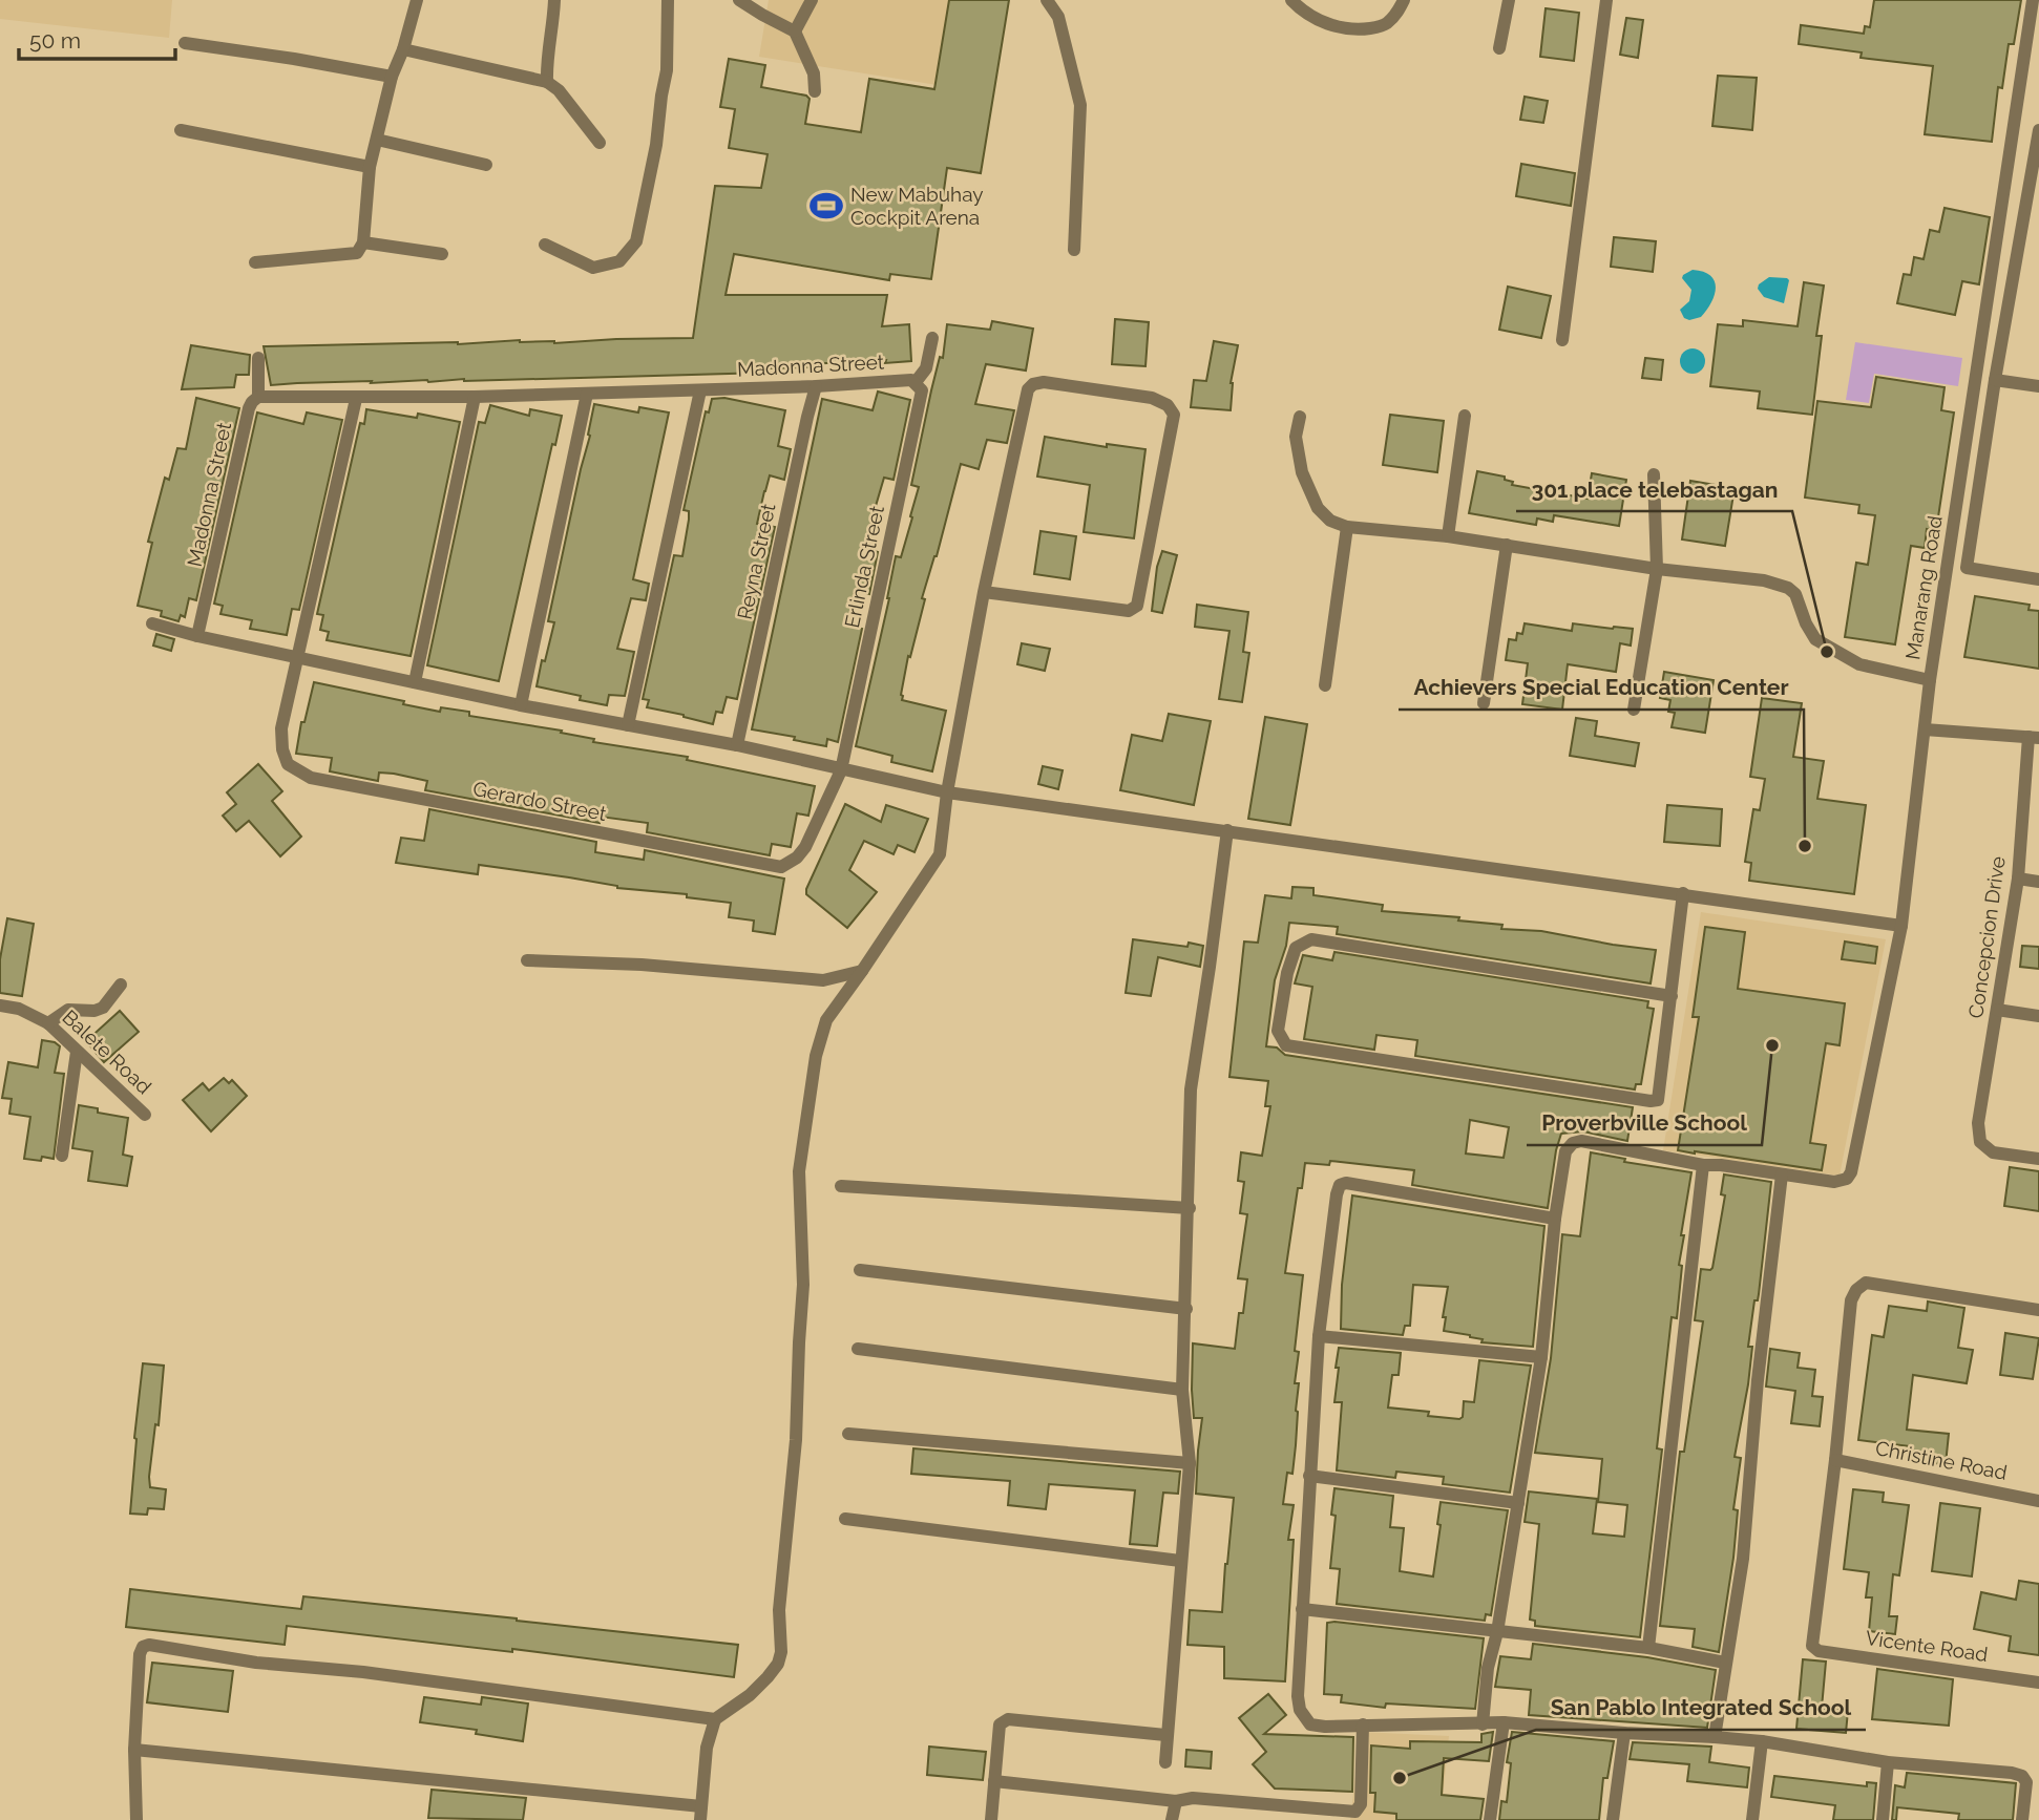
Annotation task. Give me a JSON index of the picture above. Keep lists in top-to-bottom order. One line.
{"streets":{"street":["Madonna Street","Reyna Street","Erlinda Street","Manarang Road","Gerardo Street","Concepcion Drive","Balete Road","Christine Road","Vicente Road"]},"crossings":[["Madonna Street","Reyna Street"],["Madonna Street","Erlinda Street"],["Erlinda Street","Gerardo Street"],["Christine Road","Vicente Road"]],"places":{"sports":["New Mabuhay Cockpit Arena"],"other":["301 place telebastagan","Achievers Special Education Center","Proverbville School","San Pablo Integrated School"]},"scale_bar":"50 m"}
